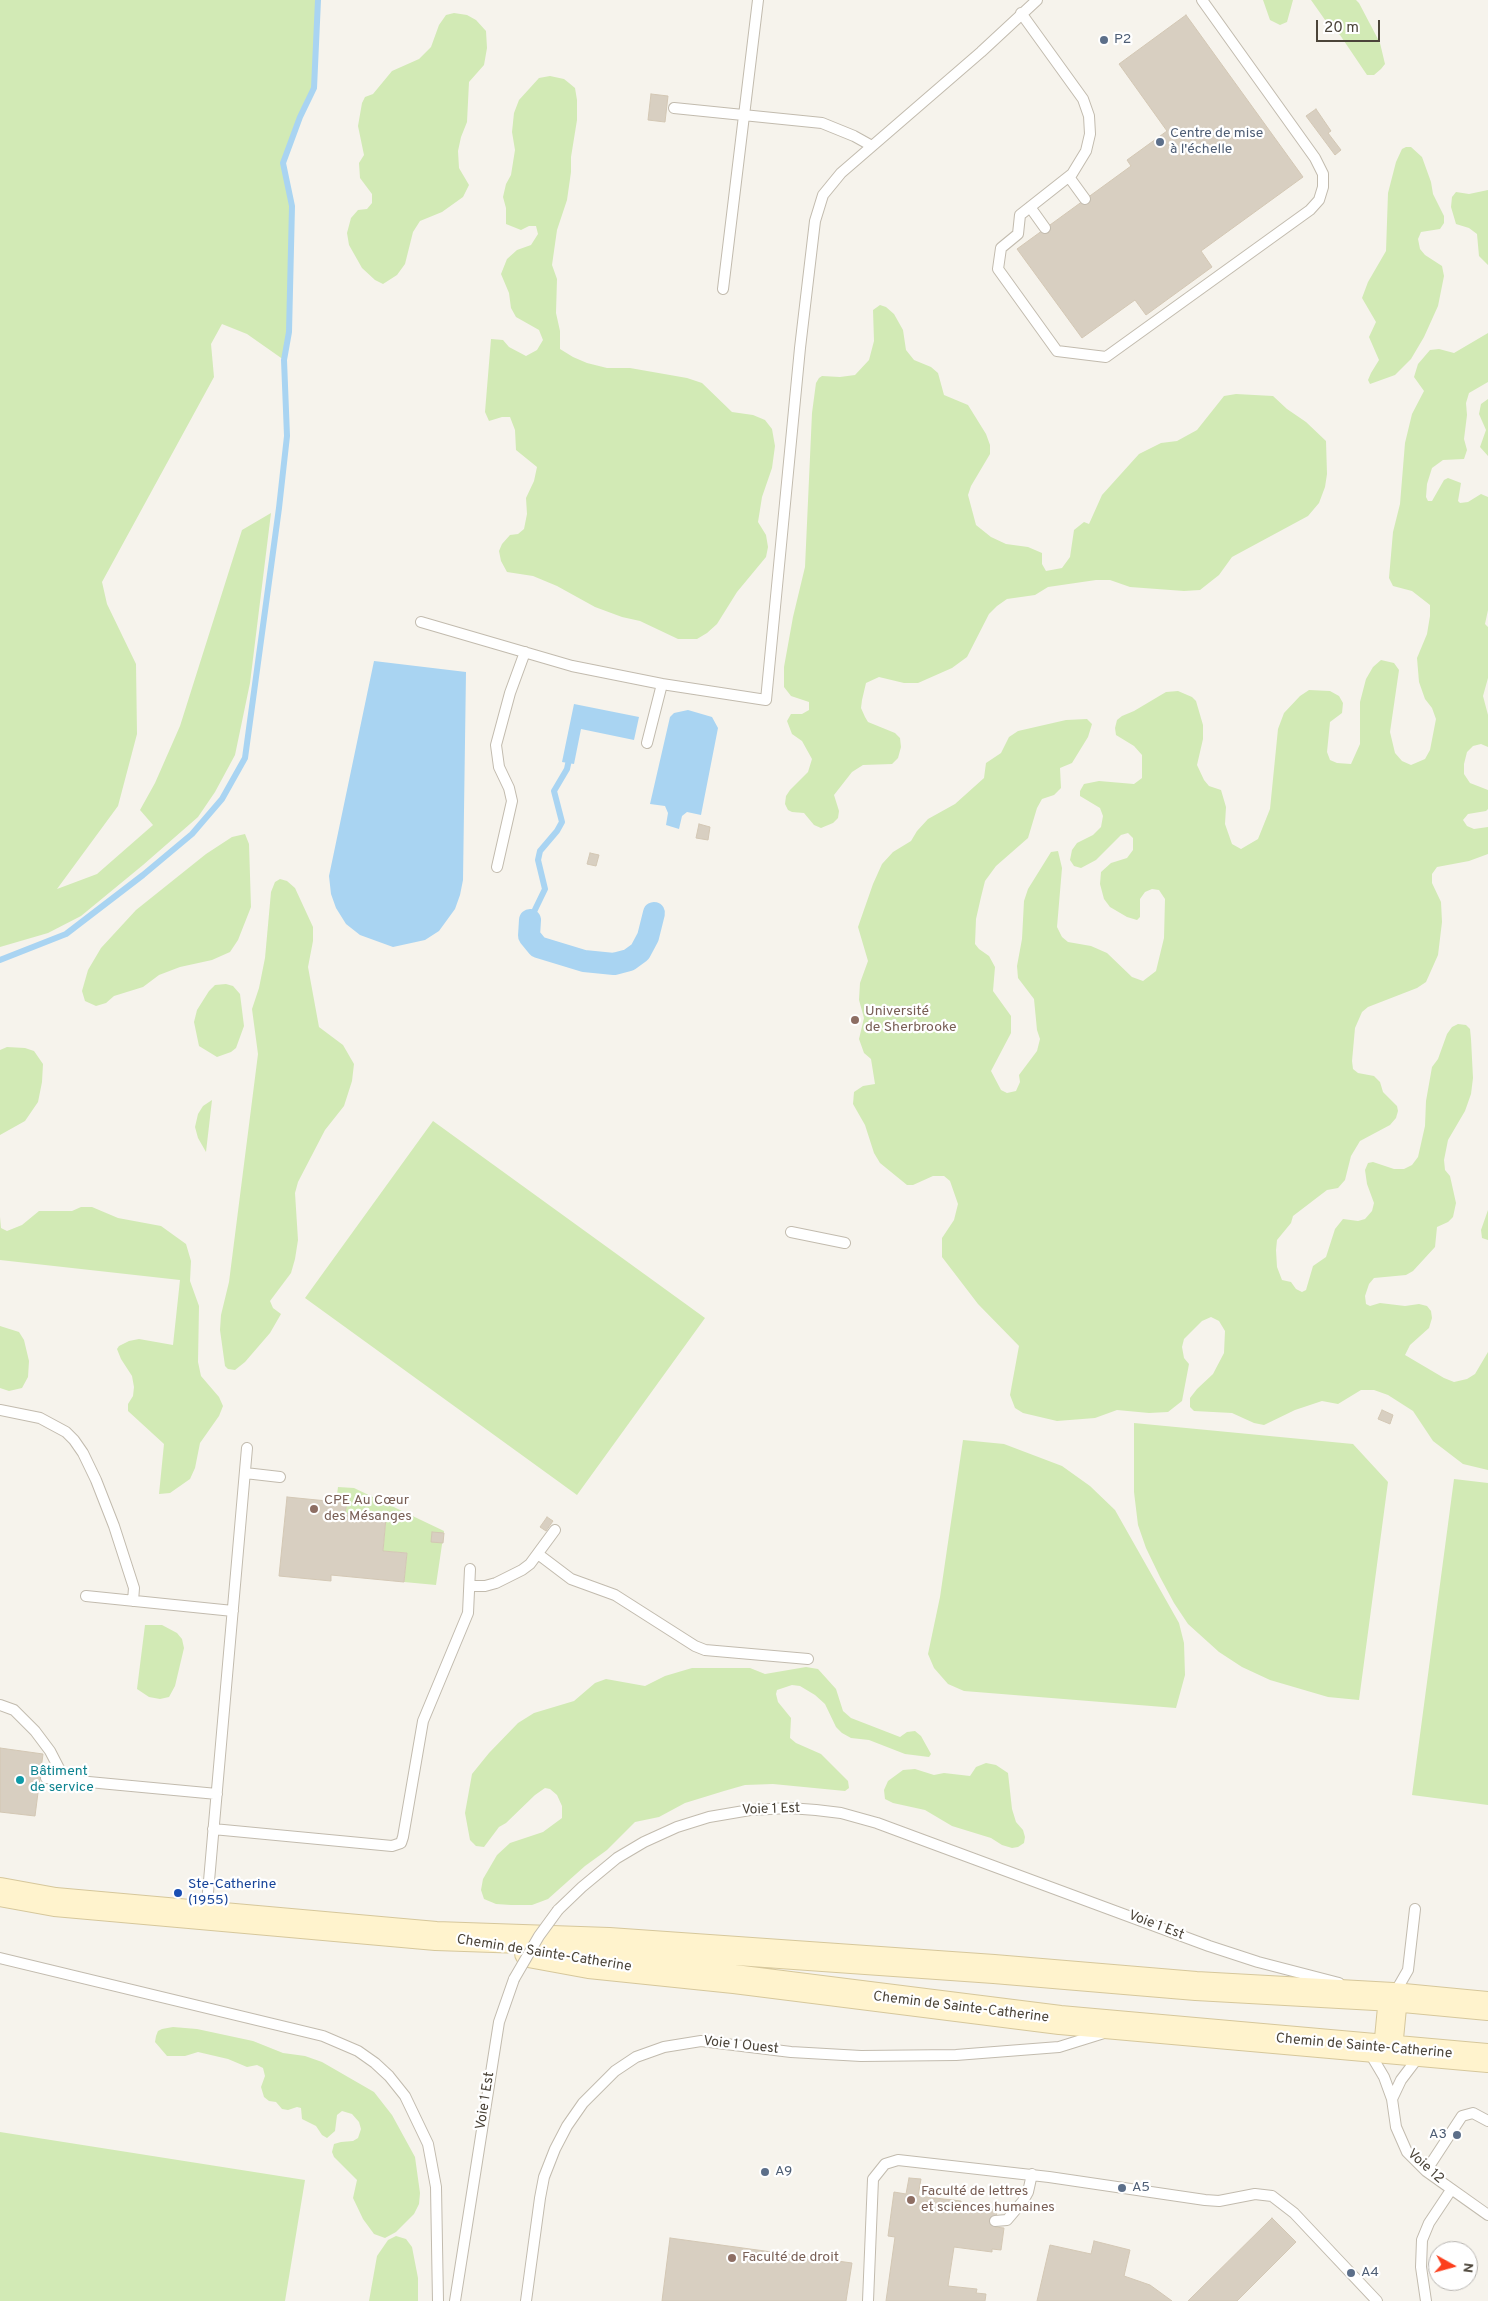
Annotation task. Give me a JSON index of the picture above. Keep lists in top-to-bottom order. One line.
{"streets":{"main road":["Chemin de Sainte-Catherine"],"lane":["Voie 1 Est","Voie 1 Ouest","Voie 12"]},"crossings":[["Voie 1 Est","Chemin de Sainte-Catherine"],["Chemin de Sainte-Catherine","Voie 1 Ouest"],["Chemin de Sainte-Catherine","Voie 12"]],"places":["P2","Centre de mise à l'échelle","Université de Sherbrooke","CPE Au Cœur des Mésanges","Bâtiment de service","Ste-Catherine (1955)","A3","A9","A5","Faculté de lettres et sciences humaines","Faculté de droit","A4"],"scale_bar":"20 m","north":"right"}
